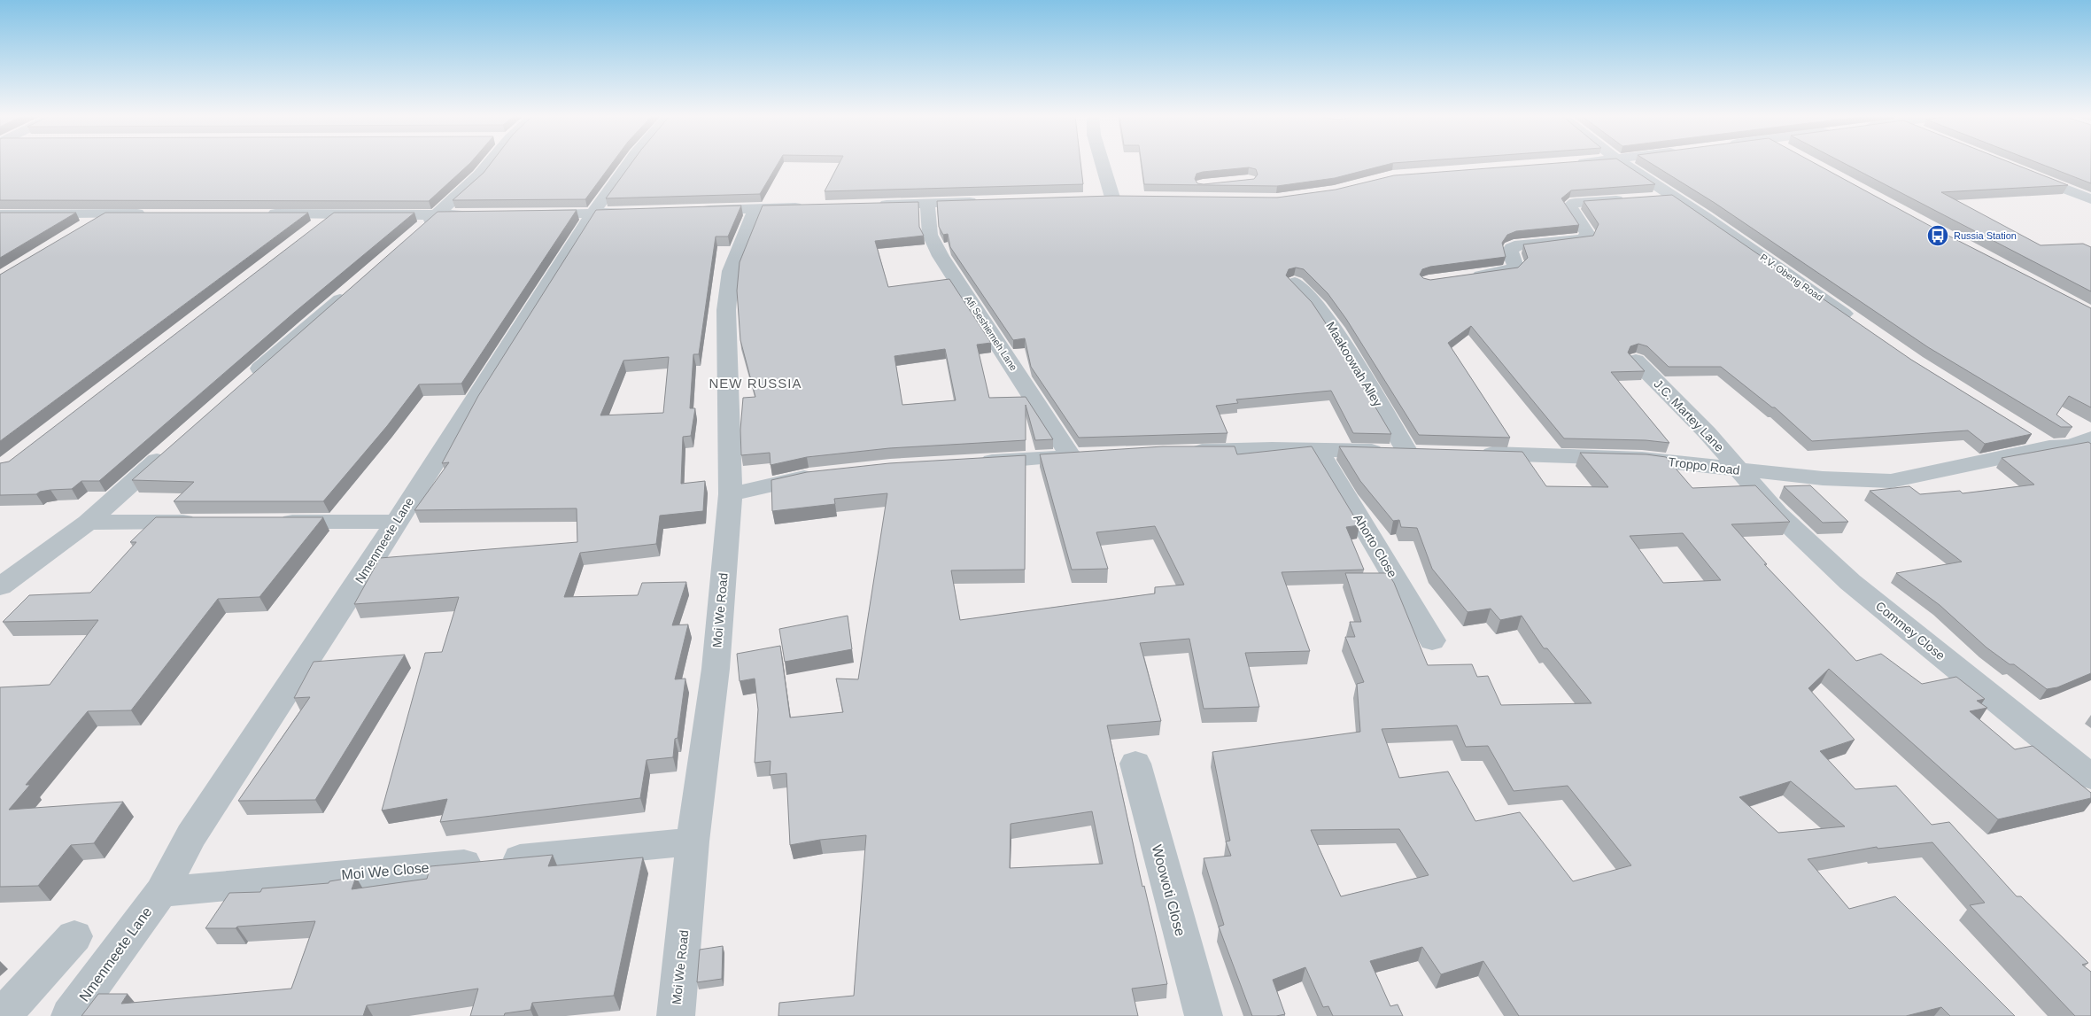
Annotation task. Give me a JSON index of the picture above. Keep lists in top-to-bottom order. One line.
{"streets":{"street":["P.V. Obeng Road","Afi Seshiemeh Lane","Maakoowah Alley","J.C. Martey Lane","Troppo Road","Nmenmeete Lane","Ahorto Close","Moi We Road","Commey Close","Moi We Close","Woowoti Close"]},"crossings":[["J.C. Martey Lane","Troppo Road"],["J.C. Martey Lane","Commey Close"],["Troppo Road","Commey Close"],["Nmenmeete Lane","Moi We Close"],["Moi We Road","Moi We Close"]],"districts":["NEW RUSSIA"],"places":{"bus stop":["Russia Station"]}}
